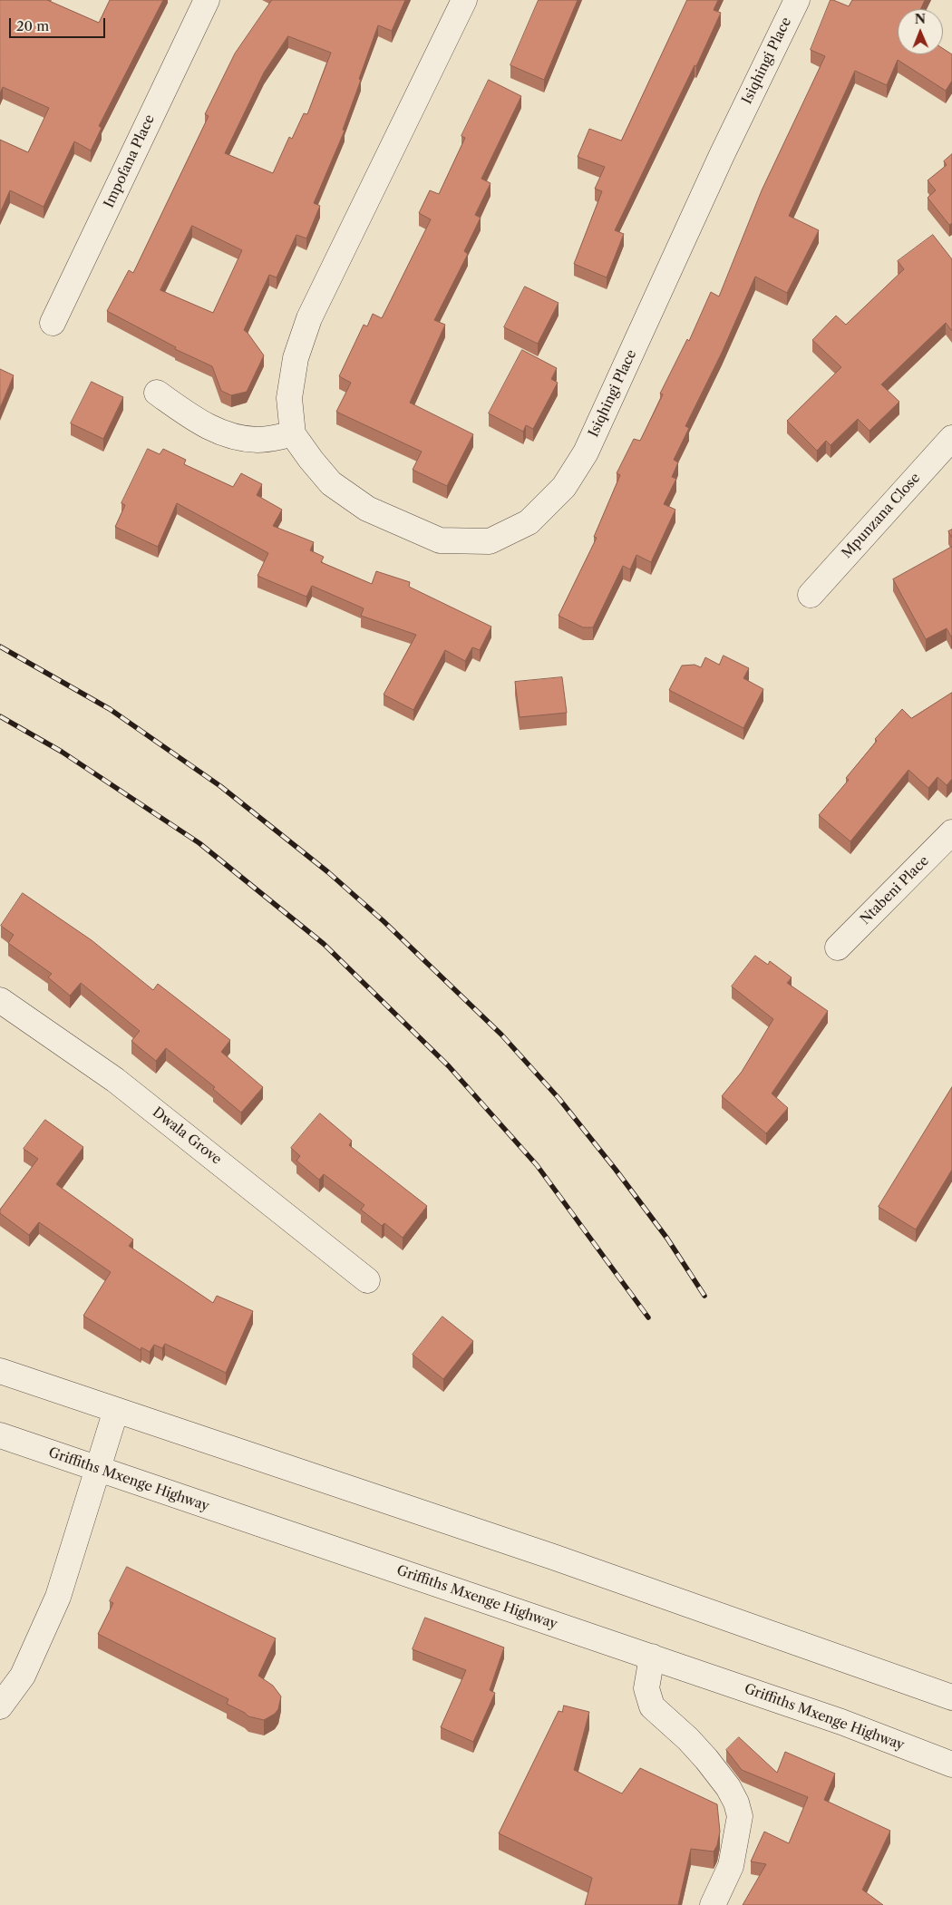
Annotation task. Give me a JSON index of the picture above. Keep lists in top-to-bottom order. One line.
{"streets":{"street":["Isiqhingi Place","Impofana Place","Mpunzana Close","Ntabeni Place","Dwala Grove","Griffiths Mxenge Highway"]},"scale_bar":"20 m","north":"top"}
